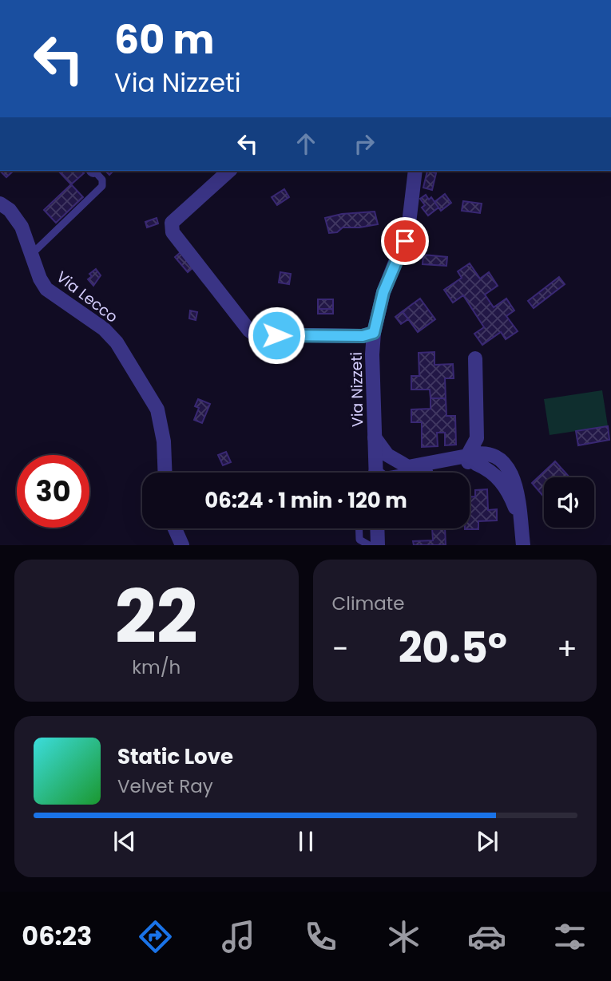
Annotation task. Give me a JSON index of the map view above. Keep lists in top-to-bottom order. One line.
{"streets":{"street":["Via Lecco","Via Nizzeti"]},"page":{"turn":["60 m","Via Nizzeti"],"limit":"30","trip":"06:24 · 1 min · 120 m","tile":[["22","km/h"],"Climate"],"heat":["−","20.5°","+"],"song":["Static Love","Velvet Ray"],"tabs":"06:23"}}
